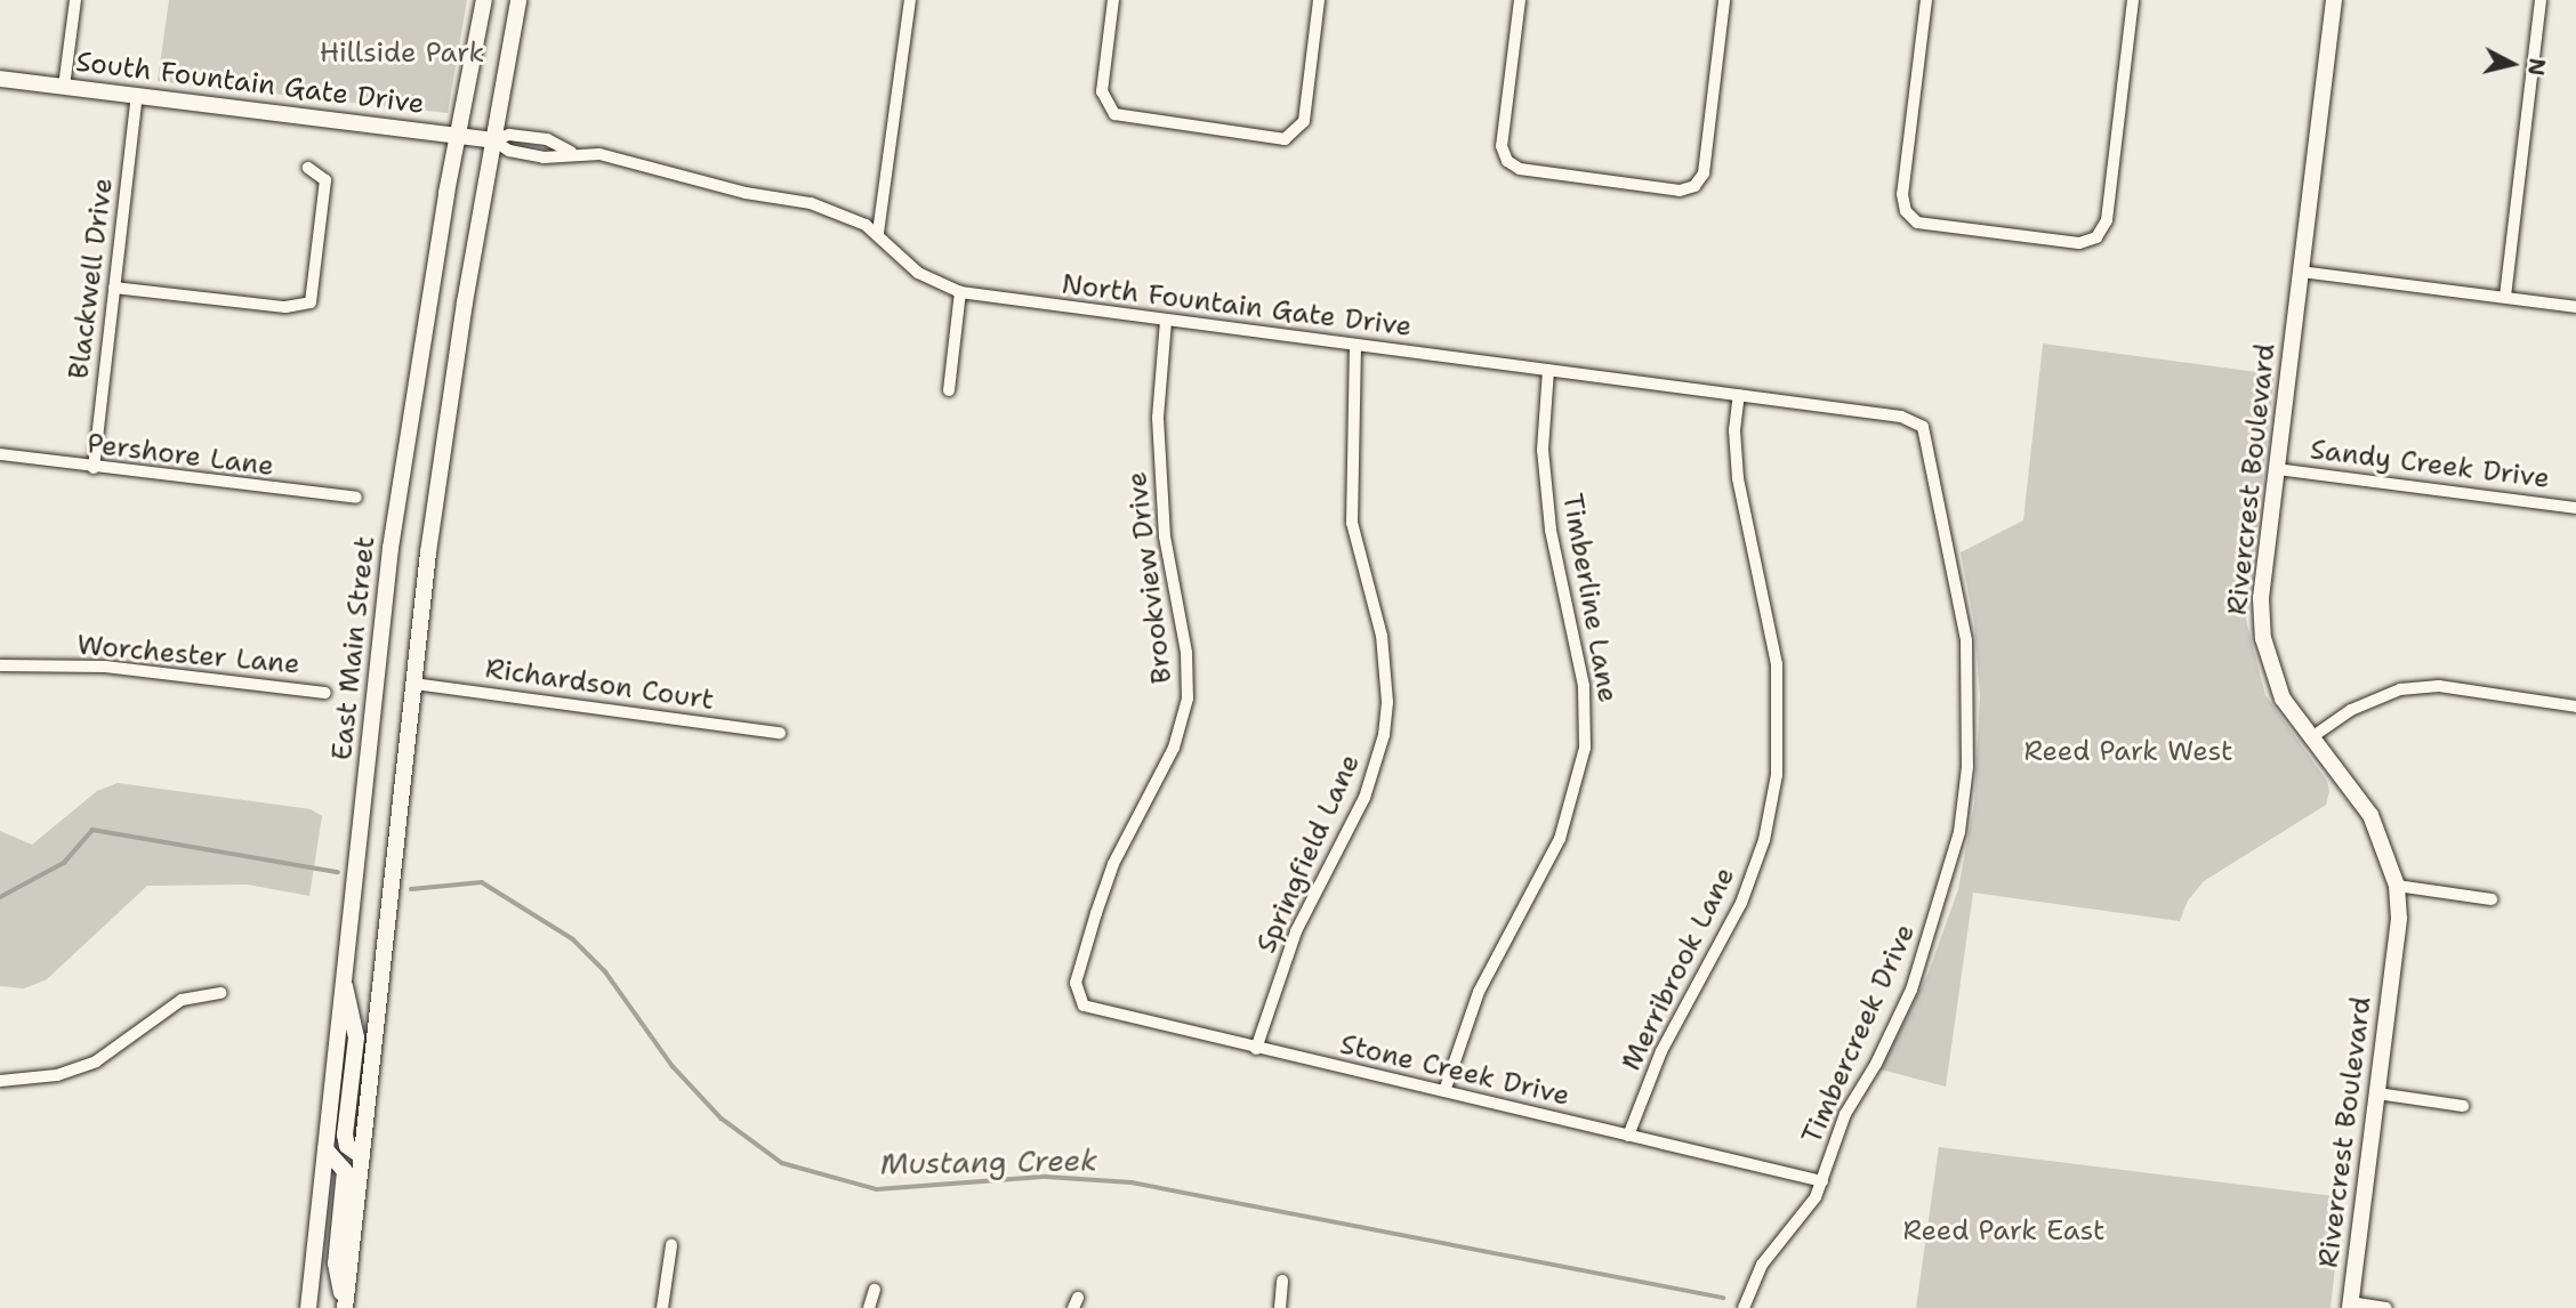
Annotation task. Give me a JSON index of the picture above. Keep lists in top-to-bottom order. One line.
{"streets":{"main road":["South Fountain Gate Drive","Rivercrest Boulevard","East Main Street"],"street":["Blackwell Drive","North Fountain Gate Drive","Pershore Lane","Sandy Creek Drive","Brookview Drive","Timberline Lane","Worchester Lane","Richardson Court","Springfield Lane","Merribrook Lane","Timbercreek Drive","Stone Creek Drive"]},"crossings":[["South Fountain Gate Drive","Blackwell Drive"],["South Fountain Gate Drive","North Fountain Gate Drive"],["South Fountain Gate Drive","East Main Street"],["Blackwell Drive","Pershore Lane"],["North Fountain Gate Drive","Brookview Drive"],["North Fountain Gate Drive","Timberline Lane"],["North Fountain Gate Drive","Springfield Lane"],["North Fountain Gate Drive","Merribrook Lane"],["North Fountain Gate Drive","Timbercreek Drive"],["Sandy Creek Drive","Rivercrest Boulevard"],["Brookview Drive","Stone Creek Drive"],["Timberline Lane","Stone Creek Drive"],["Springfield Lane","Stone Creek Drive"],["Merribrook Lane","Stone Creek Drive"],["Timbercreek Drive","Stone Creek Drive"]],"water":["Mustang Creek"],"parks":["Hillside Park","Reed Park West","Reed Park East"],"north":"right"}
